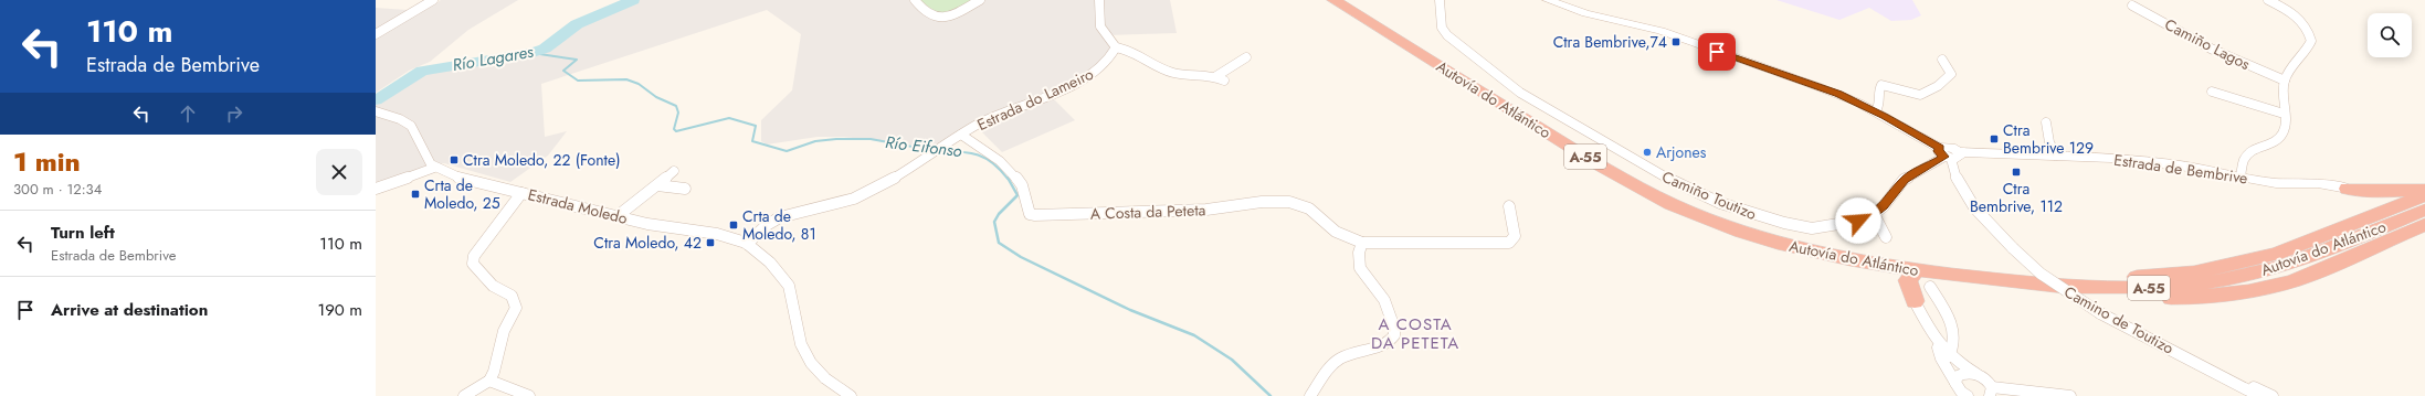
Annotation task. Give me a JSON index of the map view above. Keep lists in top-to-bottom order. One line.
{"streets":{"highway":["Autovía do Atlántico","A-55"],"street":["Camiño Lagos","Estrada do Lameiro","Estrada de Bembrive","Camiño Toutizo","Estrada Moledo","A Costa da Peteta","Camino de Toutizo"]},"crossings":[["Estrada do Lameiro","Estrada Moledo"],["Estrada do Lameiro","A Costa da Peteta"],["Estrada de Bembrive","Camiño Toutizo"],["Estrada de Bembrive","Camino de Toutizo"],["Camiño Toutizo","Camino de Toutizo"]],"districts":["A COSTA DA PETETA"],"water":["Río Lagares","Río Eifonso"],"places":{"transit":["Ctra Bembrive,74","Ctra Bembrive 129","Ctra Moledo, 22 (Fonte)","Ctra Bembrive, 112","Crta de Moledo, 25","Crta de Moledo, 81","Ctra Moledo, 42"],"other":["Arjones"]},"page":{"turn":["110 m","Estrada de Bembrive"],"heading":["1 min","300 m · 12:34"],"list":[{"name":"Turn left","note":"Estrada de Bembrive","value":"110 m"},{"name":"Arrive at destination","value":"190 m"}]}}
